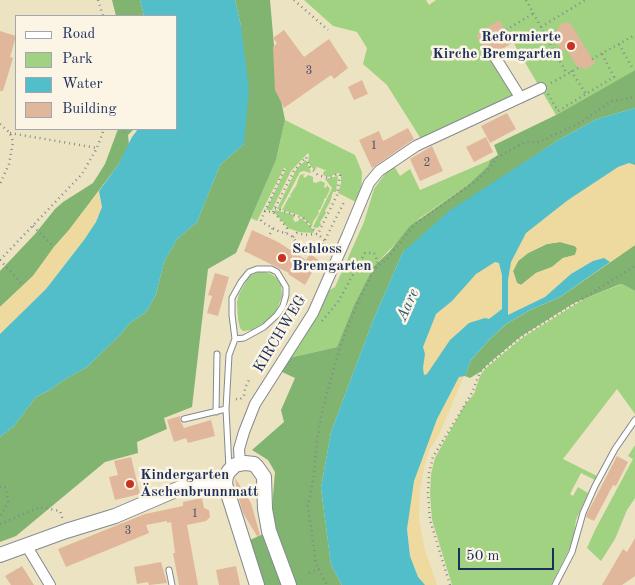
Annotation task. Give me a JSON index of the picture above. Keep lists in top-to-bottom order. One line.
{"streets":{"street":["KIRCHWEG"]},"water":["Aare"],"places":["Reformierte Kirche Bremgarten","Schloss Bremgarten","Kindergarten Äschenbrunnmatt"],"house_numbers":["3","1","2","1","3"],"legend":["Road","Park","Water","Building"],"scale_bar":"50 m"}
